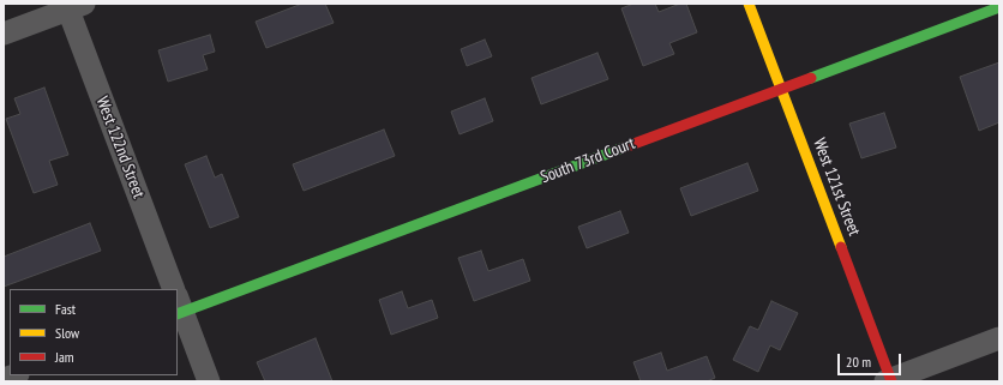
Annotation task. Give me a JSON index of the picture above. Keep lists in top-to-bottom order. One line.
{"streets":{"street":["West 122nd Street","South 73rd Court","West 121st Street"]},"crossings":[["South 73rd Court","West 121st Street"]],"legend":["Fast","Slow","Jam"],"scale_bar":"20 m"}
